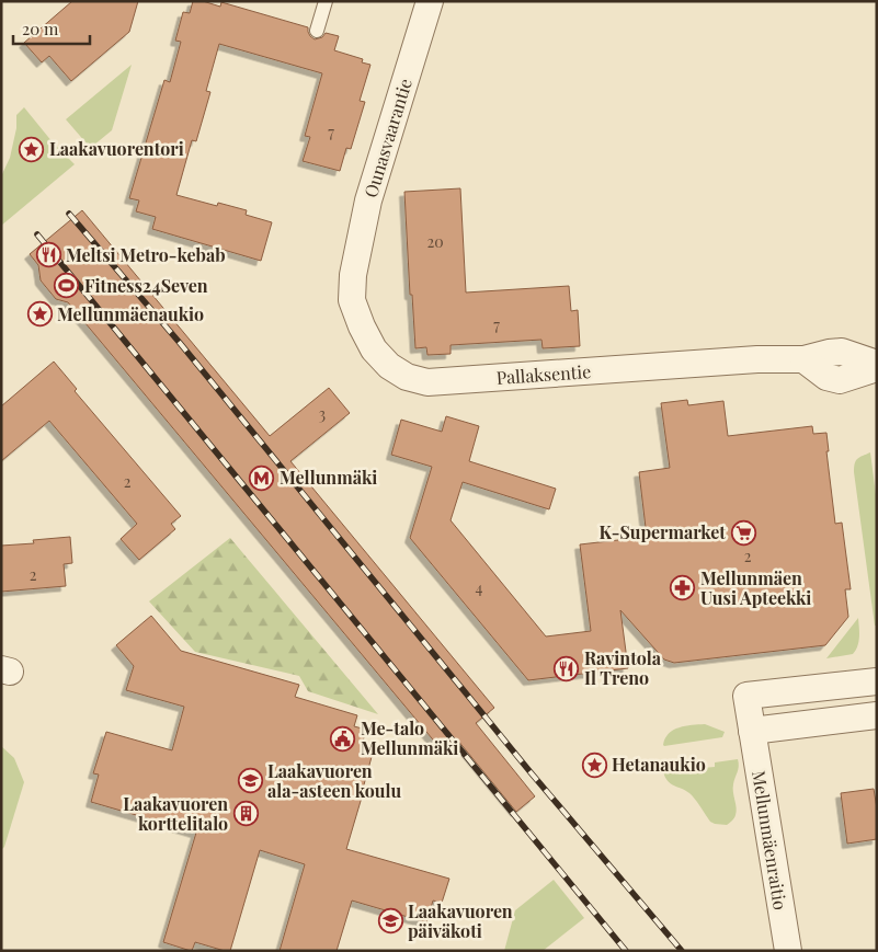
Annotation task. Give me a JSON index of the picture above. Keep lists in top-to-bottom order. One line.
{"streets":{"street":["Ounasvaarantie","Pallaksentie","Mellunmäenraitio"]},"crossings":[["Ounasvaarantie","Pallaksentie"]],"places":{"place":["Laakavuorentori","Mellunmäenaukio","Hetanaukio"],"restaurant":["Meltsi Metro-kebab","Ravintola Il Treno"],"sports":["Fitness24Seven"],"metro station":["Mellunmäki"],"supermarket":["K-Supermarket"],"pharmacy":["Mellunmäen Uusi Apteekki"],"public building":["Me-talo Mellunmäki"],"school or university":["Laakavuoren ala-asteen koulu","Laakavuoren päiväkoti"],"building":["Laakavuoren korttelitalo"]},"house_numbers":["7","20","7","3","2","2","2","4"],"scale_bar":"20 m"}
